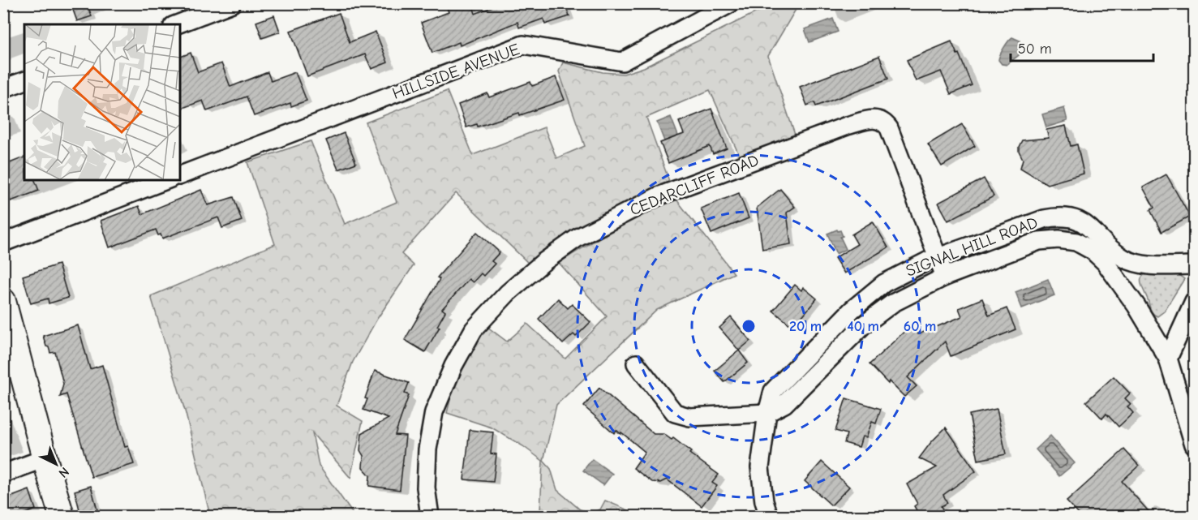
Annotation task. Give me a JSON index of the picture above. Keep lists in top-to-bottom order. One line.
{"streets":{"street":["HILLSIDE AVENUE","CEDARCLIFF ROAD","SIGNAL HILL ROAD"]},"crossings":[["CEDARCLIFF ROAD","SIGNAL HILL ROAD"]],"scale_bar":"50 m","north":"bottom right","rings":["20 m","40 m","60 m"]}
